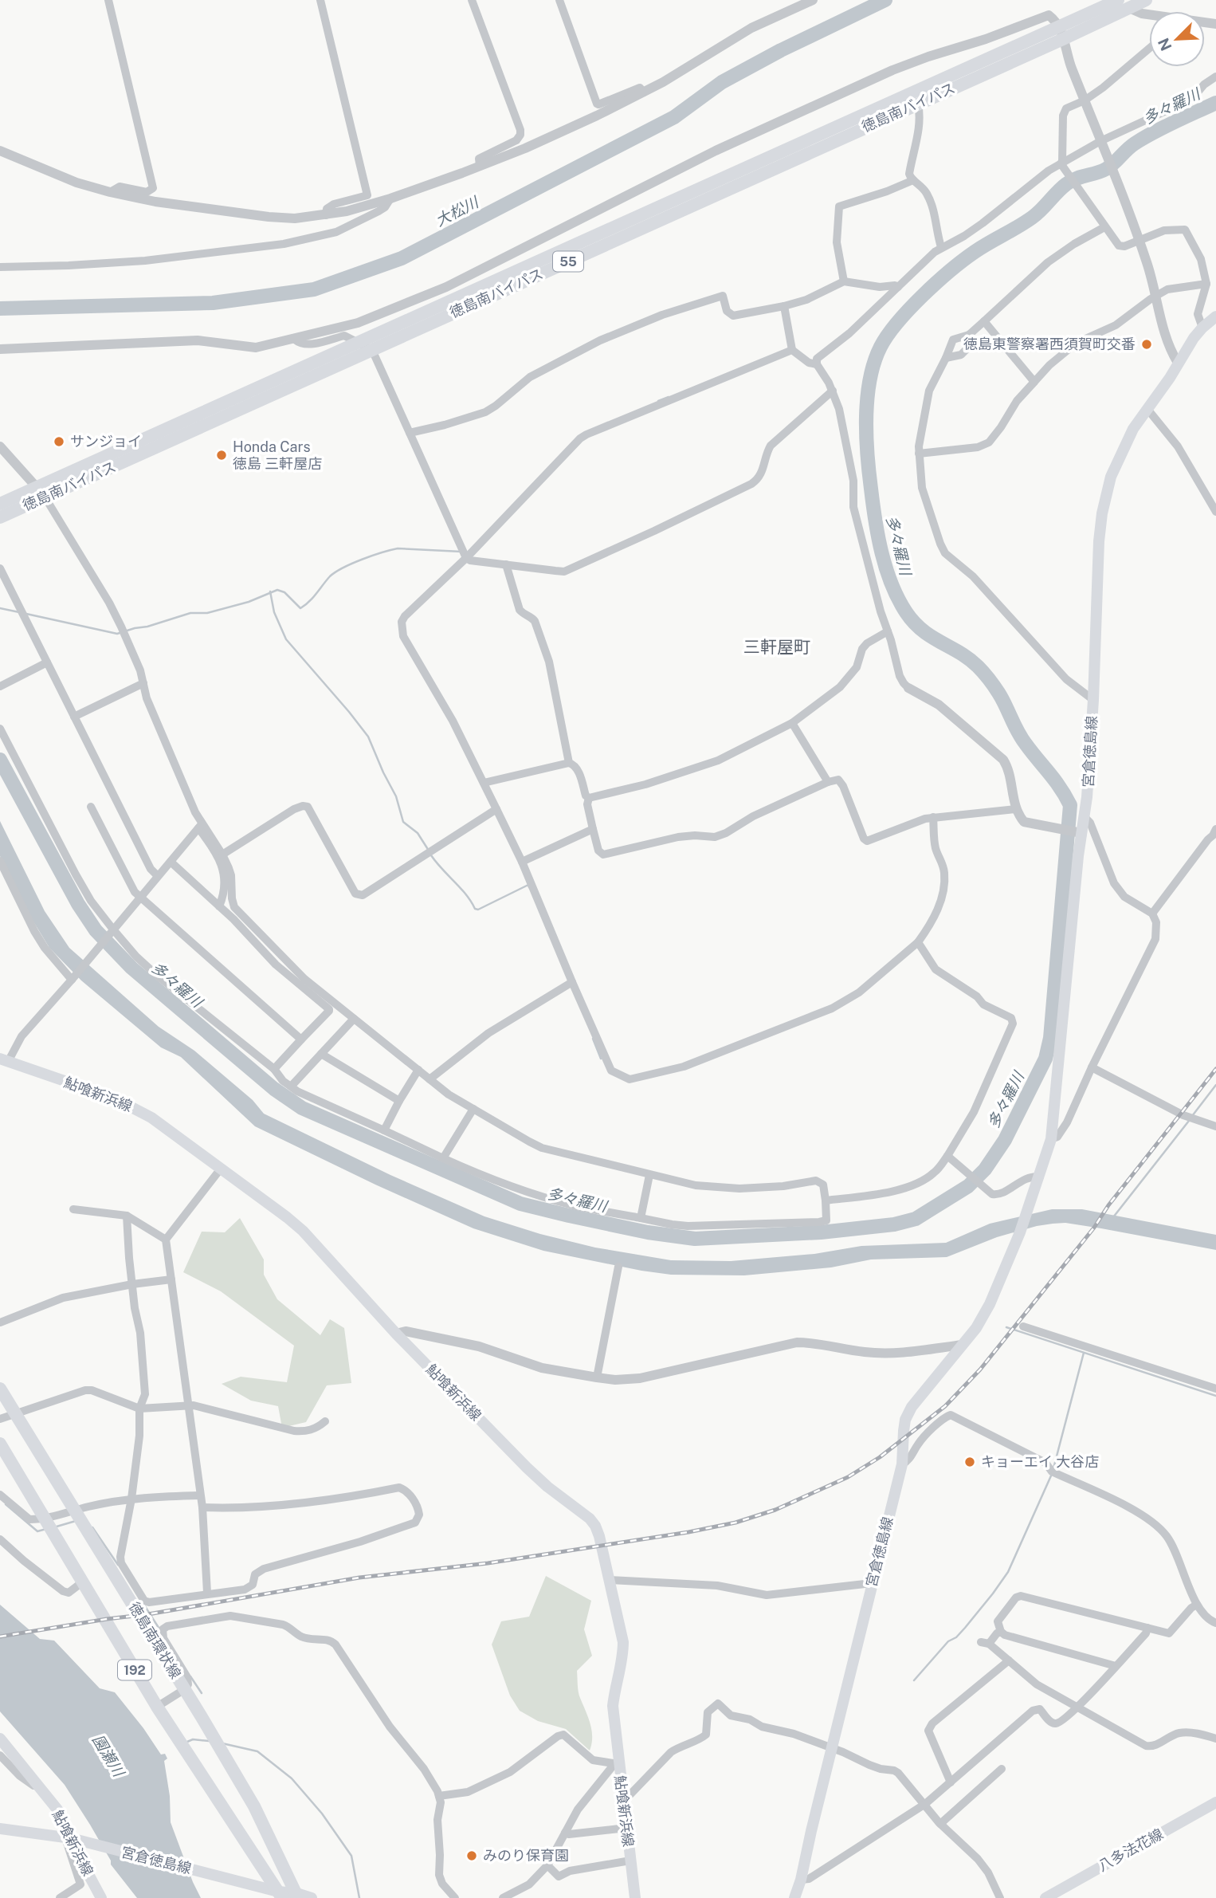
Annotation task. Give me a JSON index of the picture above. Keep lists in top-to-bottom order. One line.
{"streets":{"highway":["徳島南バイパス","55","徳島南環状線","192"],"main road":["宮倉徳島線","鮎喰新浜線","八多法花線"]},"crossings":[["宮倉徳島線","鮎喰新浜線"],["宮倉徳島線","徳島南環状線"],["宮倉徳島線","192"]],"districts":["三軒屋町"],"water":["多々羅川","大松川","園瀬川"],"places":["徳島東警察署西須賀町交番","サンジョイ","Honda Cars 徳島 三軒屋店","キョーエイ 大谷店","みのり保育園"],"north":"bottom left"}
